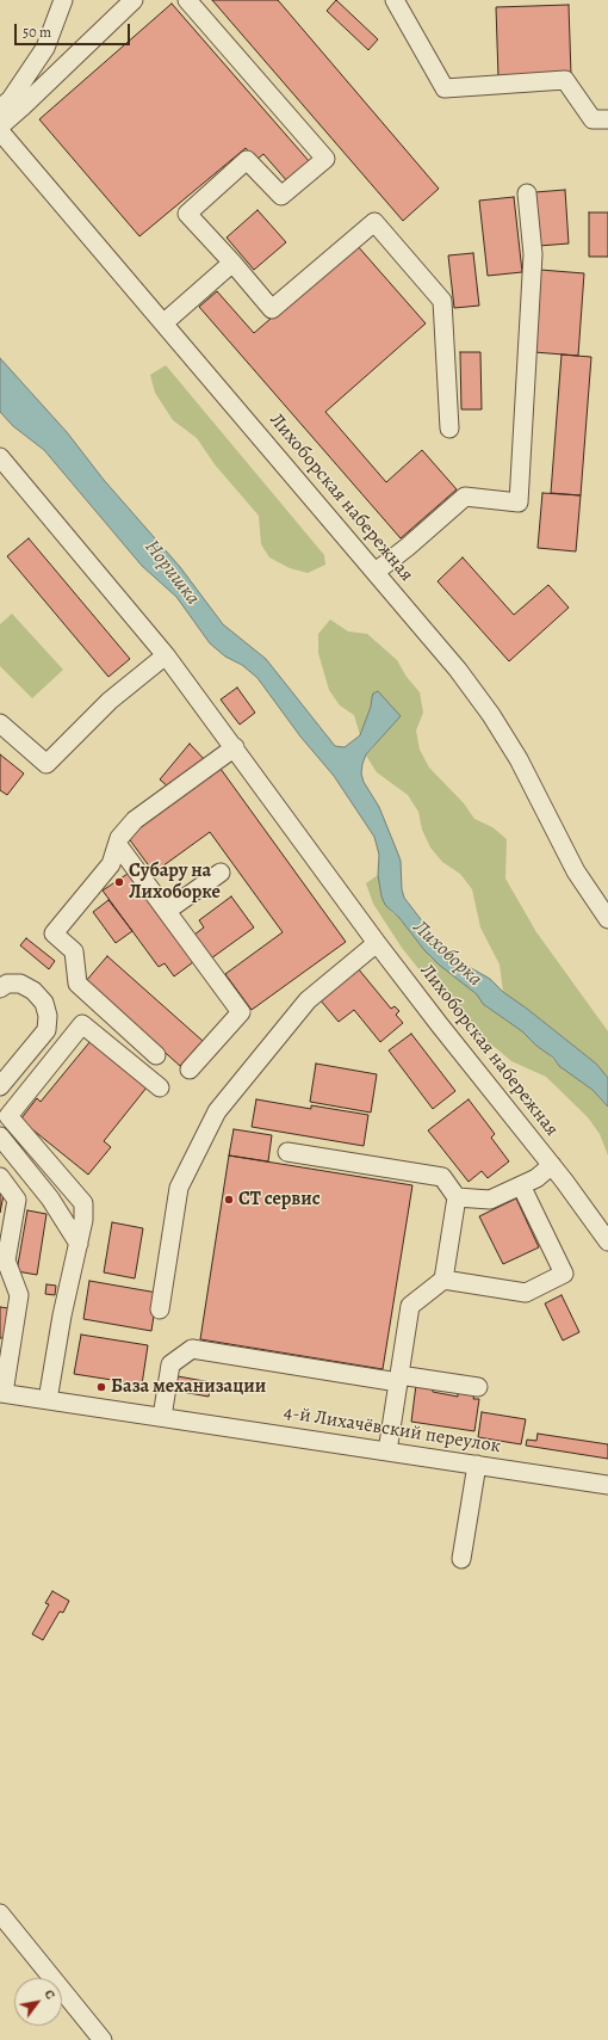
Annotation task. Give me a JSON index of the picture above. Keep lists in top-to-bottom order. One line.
{"streets":{"street":["Лихоборская набережная","4-й Лихачёвский переулок"]},"water":["Норишка","Лихоборка"],"places":["Субару на Лихоборке","СТ сервис","База механизации"],"scale_bar":"50 m","north":"top right"}
